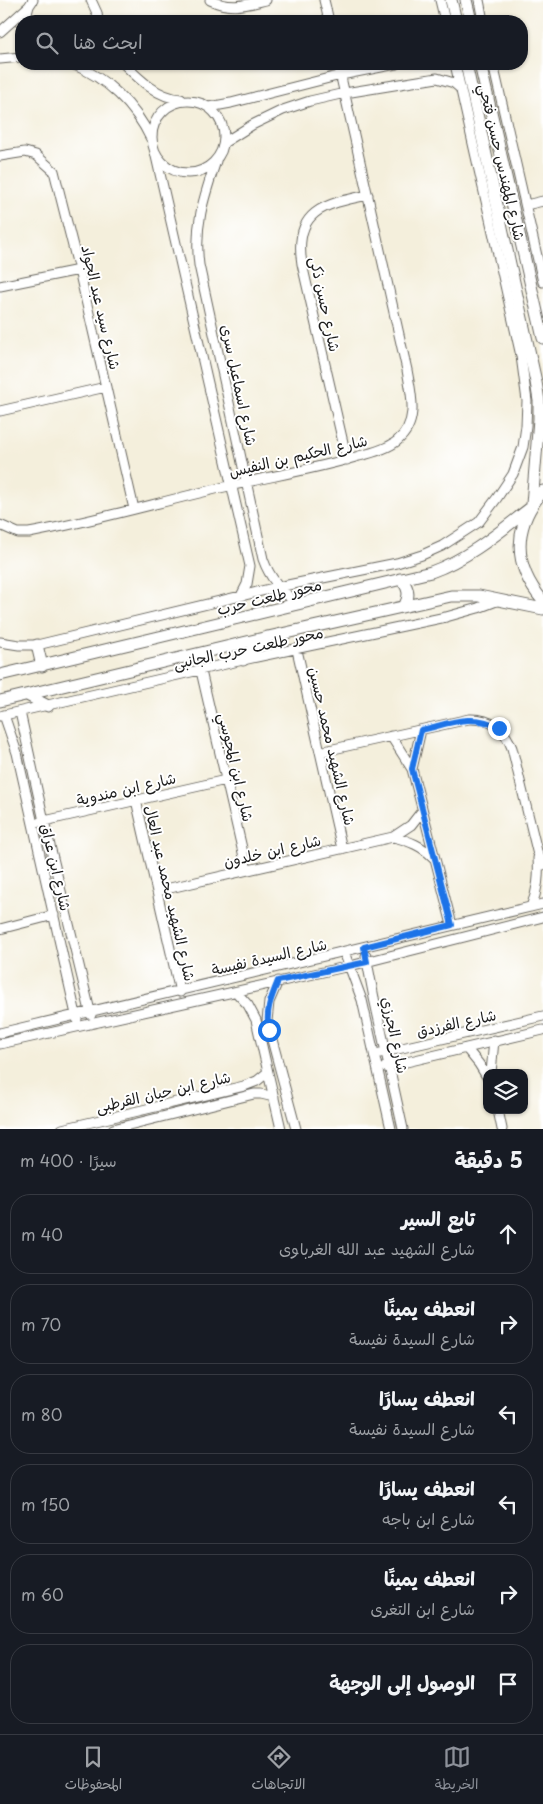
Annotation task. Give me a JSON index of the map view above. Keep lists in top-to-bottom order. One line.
{"streets":{"main road":["شارع المهندس حسن فتحي","محور طلعت حرب"],"street":["شارع حسن ذكى","شارع سيد عبد الجواد","شارع اسماعيل سرى","شارع الحكيم بن النفيس","محور طلعت حرب الجانبى","شارع الشهيد محمد حسين","شارع ابن المجوسي","شارع ابن مندوية","شارع ابن خلدون","شارع ابن عراق","شارع الشهيد محمد عبد العال","شارع السيدة نفيسة","شارع الفرزدق","شارع الجرزي","شارع ابن حيان القرطبى"]},"crossings":[["شارع المهندس حسن فتحي","محور طلعت حرب"],["شارع حسن ذكى","شارع الحكيم بن النفيس"],["شارع سيد عبد الجواد","شارع الحكيم بن النفيس"],["شارع اسماعيل سرى","شارع الحكيم بن النفيس"],["شارع اسماعيل سرى","محور طلعت حرب"],["محور طلعت حرب الجانبى","شارع الشهيد محمد حسين"],["محور طلعت حرب الجانبى","شارع ابن المجوسي"],["محور طلعت حرب الجانبى","شارع ابن عراق"],["شارع الشهيد محمد حسين","شارع ابن خلدون"],["شارع ابن المجوسي","شارع ابن مندوية"],["شارع ابن المجوسي","شارع ابن خلدون"],["شارع ابن مندوية","شارع ابن عراق"],["شارع ابن مندوية","شارع الشهيد محمد عبد العال"],["شارع ابن خلدون","شارع الشهيد محمد عبد العال"],["شارع ابن عراق","شارع السيدة نفيسة"],["شارع الشهيد محمد عبد العال","شارع السيدة نفيسة"],["شارع السيدة نفيسة","شارع الجرزي"],["شارع الفرزدق","شارع الجرزي"]],"page":{"search":"ابحث هنا","heading":["5 دقيقة","سيرًا · 400 m"],"list":[["تابع السير","شارع الشهيد عبد الله الغرباوى","40 m"],["انعطف يمينًا","شارع السيدة نفيسة","70 m"],["انعطف يسارًا","شارع السيدة نفيسة","80 m"],["انعطف يسارًا","شارع ابن باجه","150 m"],["انعطف يمينًا","شارع ابن التغرى","60 m"],"الوصول إلى الوجهة"],"nav":["الخريطة","الاتجاهات","المحفوظات"]}}
